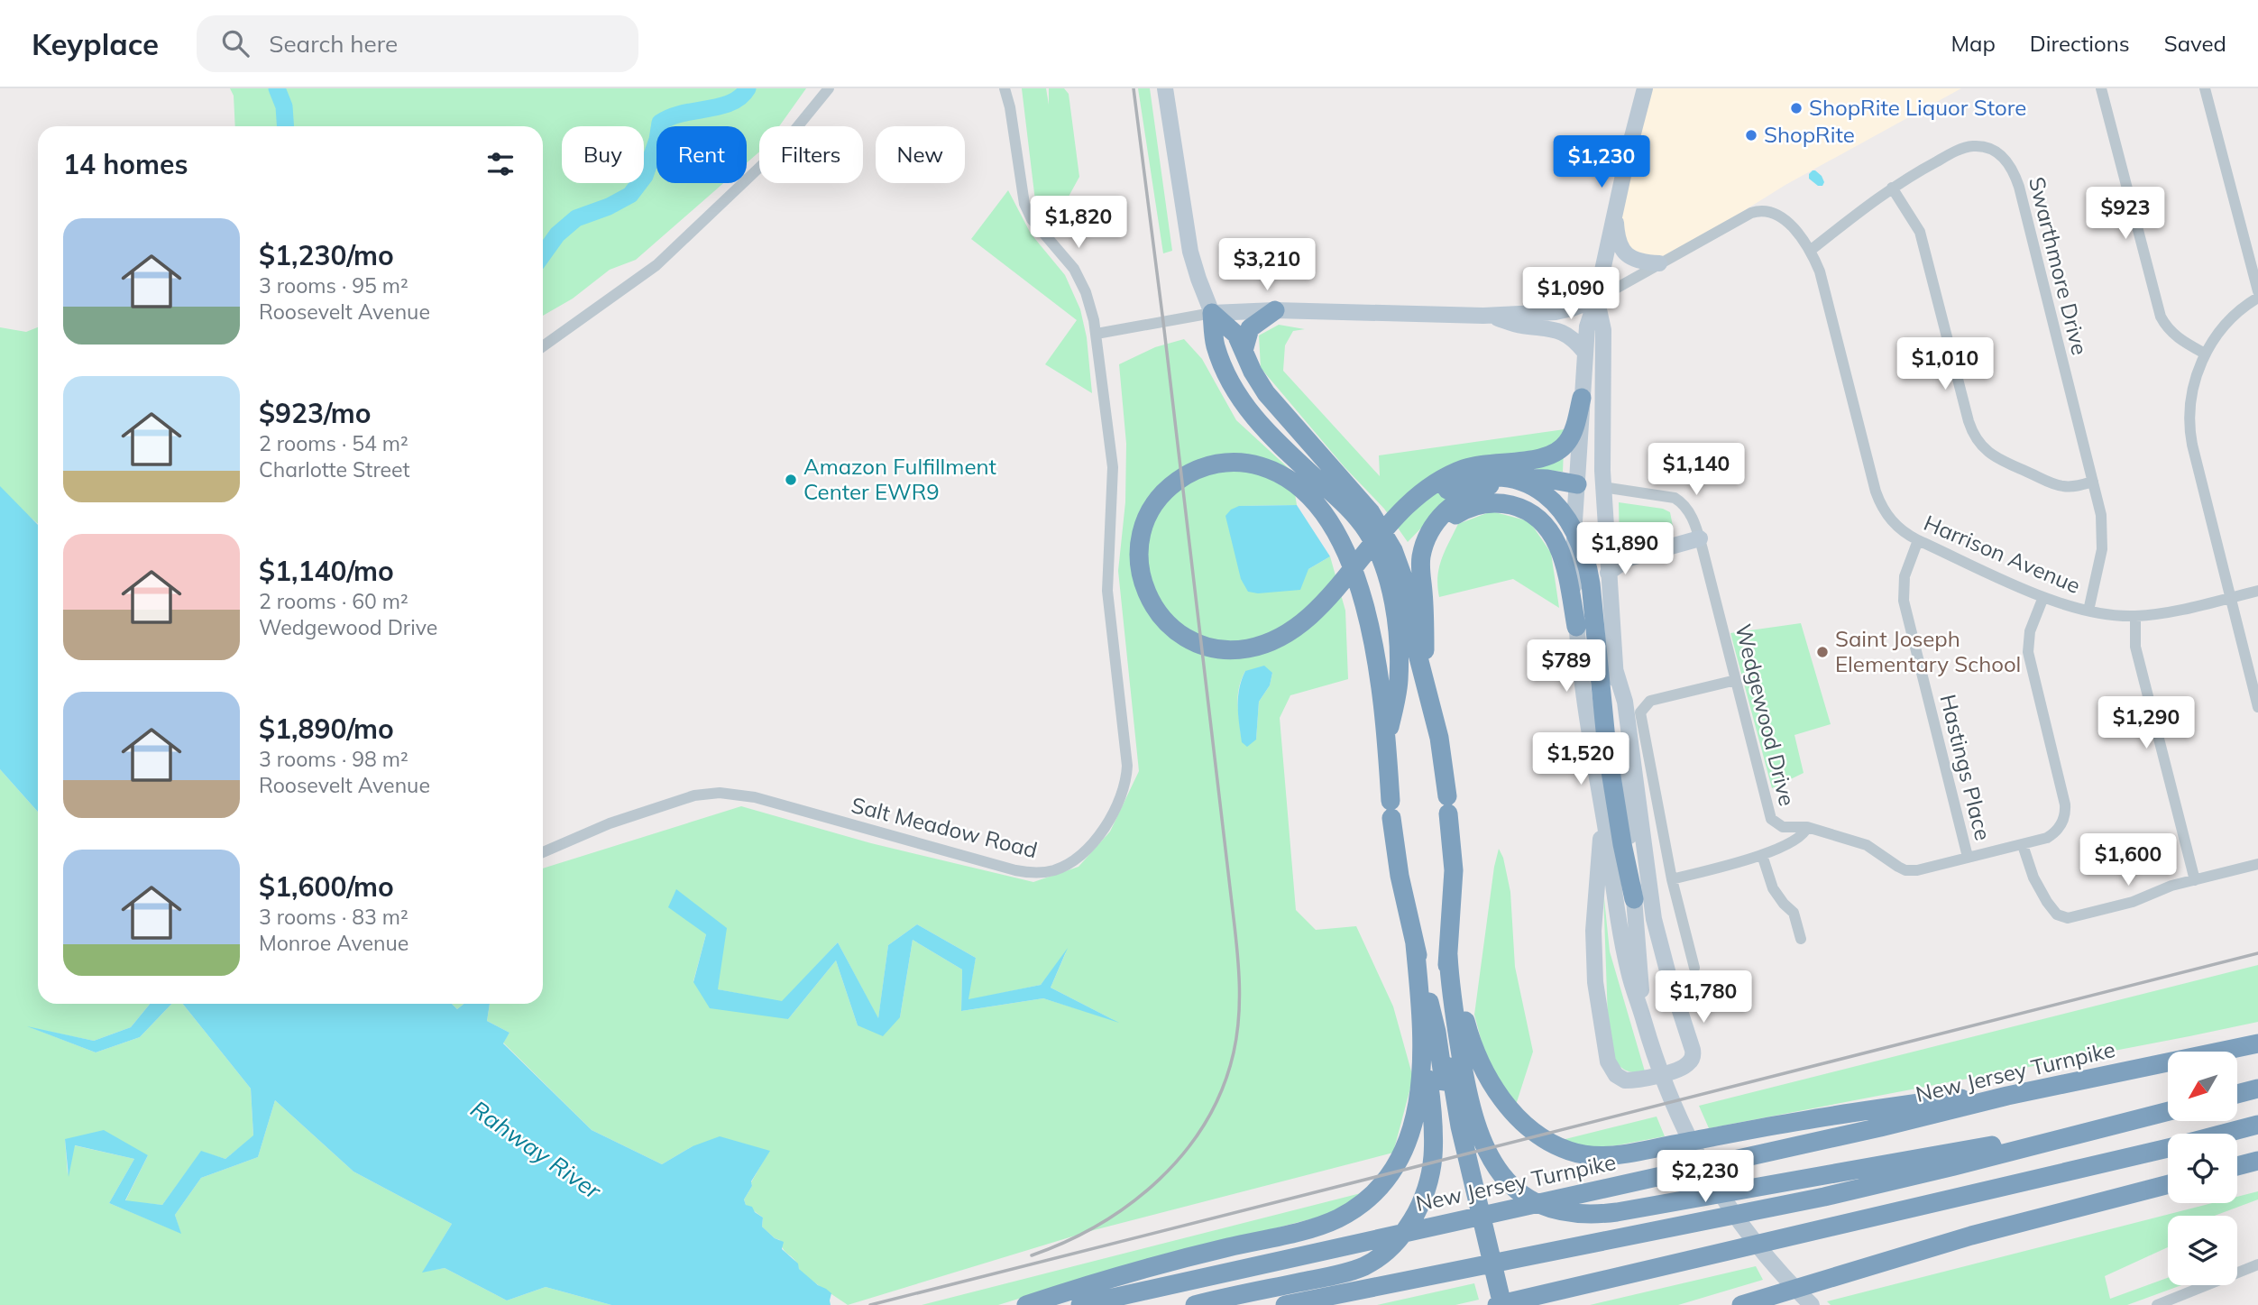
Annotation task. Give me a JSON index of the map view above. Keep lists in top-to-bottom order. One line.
{"streets":{"highway":["New Jersey Turnpike"],"street":["Swarthmore Drive","Harrison Avenue","Wedgewood Drive","Hastings Place","Salt Meadow Road"]},"crossings":[["Swarthmore Drive","Harrison Avenue"],["Harrison Avenue","Wedgewood Drive"],["Harrison Avenue","Hastings Place"],["Wedgewood Drive","Hastings Place"]],"water":["Rahway River"],"places":["ShopRite Liquor Store","ShopRite","Amazon Fulfillment Center EWR9","Saint Joseph Elementary School"],"north":"bottom left","page":{"header":"Keyplace","search":"Search here","nav":["Map","Directions","Saved"],"chip":["Buy","Rent","Filters","New"],"heading":"14 homes","price":["$1,230","$923","$1,820","$3,210","$1,090","$1,010","$1,140","$1,890","$789","$1,290","$1,520","$1,600","$1,780","$2,230"],"list":[{"name":"$1,230/mo","note":"3 rooms · 95 m² · Roosevelt Avenue"},{"name":"$923/mo","note":"2 rooms · 54 m² · Charlotte Street"},{"name":"$1,140/mo","note":"2 rooms · 60 m² · Wedgewood Drive"},{"name":"$1,890/mo","note":"3 rooms · 98 m² · Roosevelt Avenue"},{"name":"$1,600/mo","note":"3 rooms · 83 m² · Monroe Avenue"}]}}
